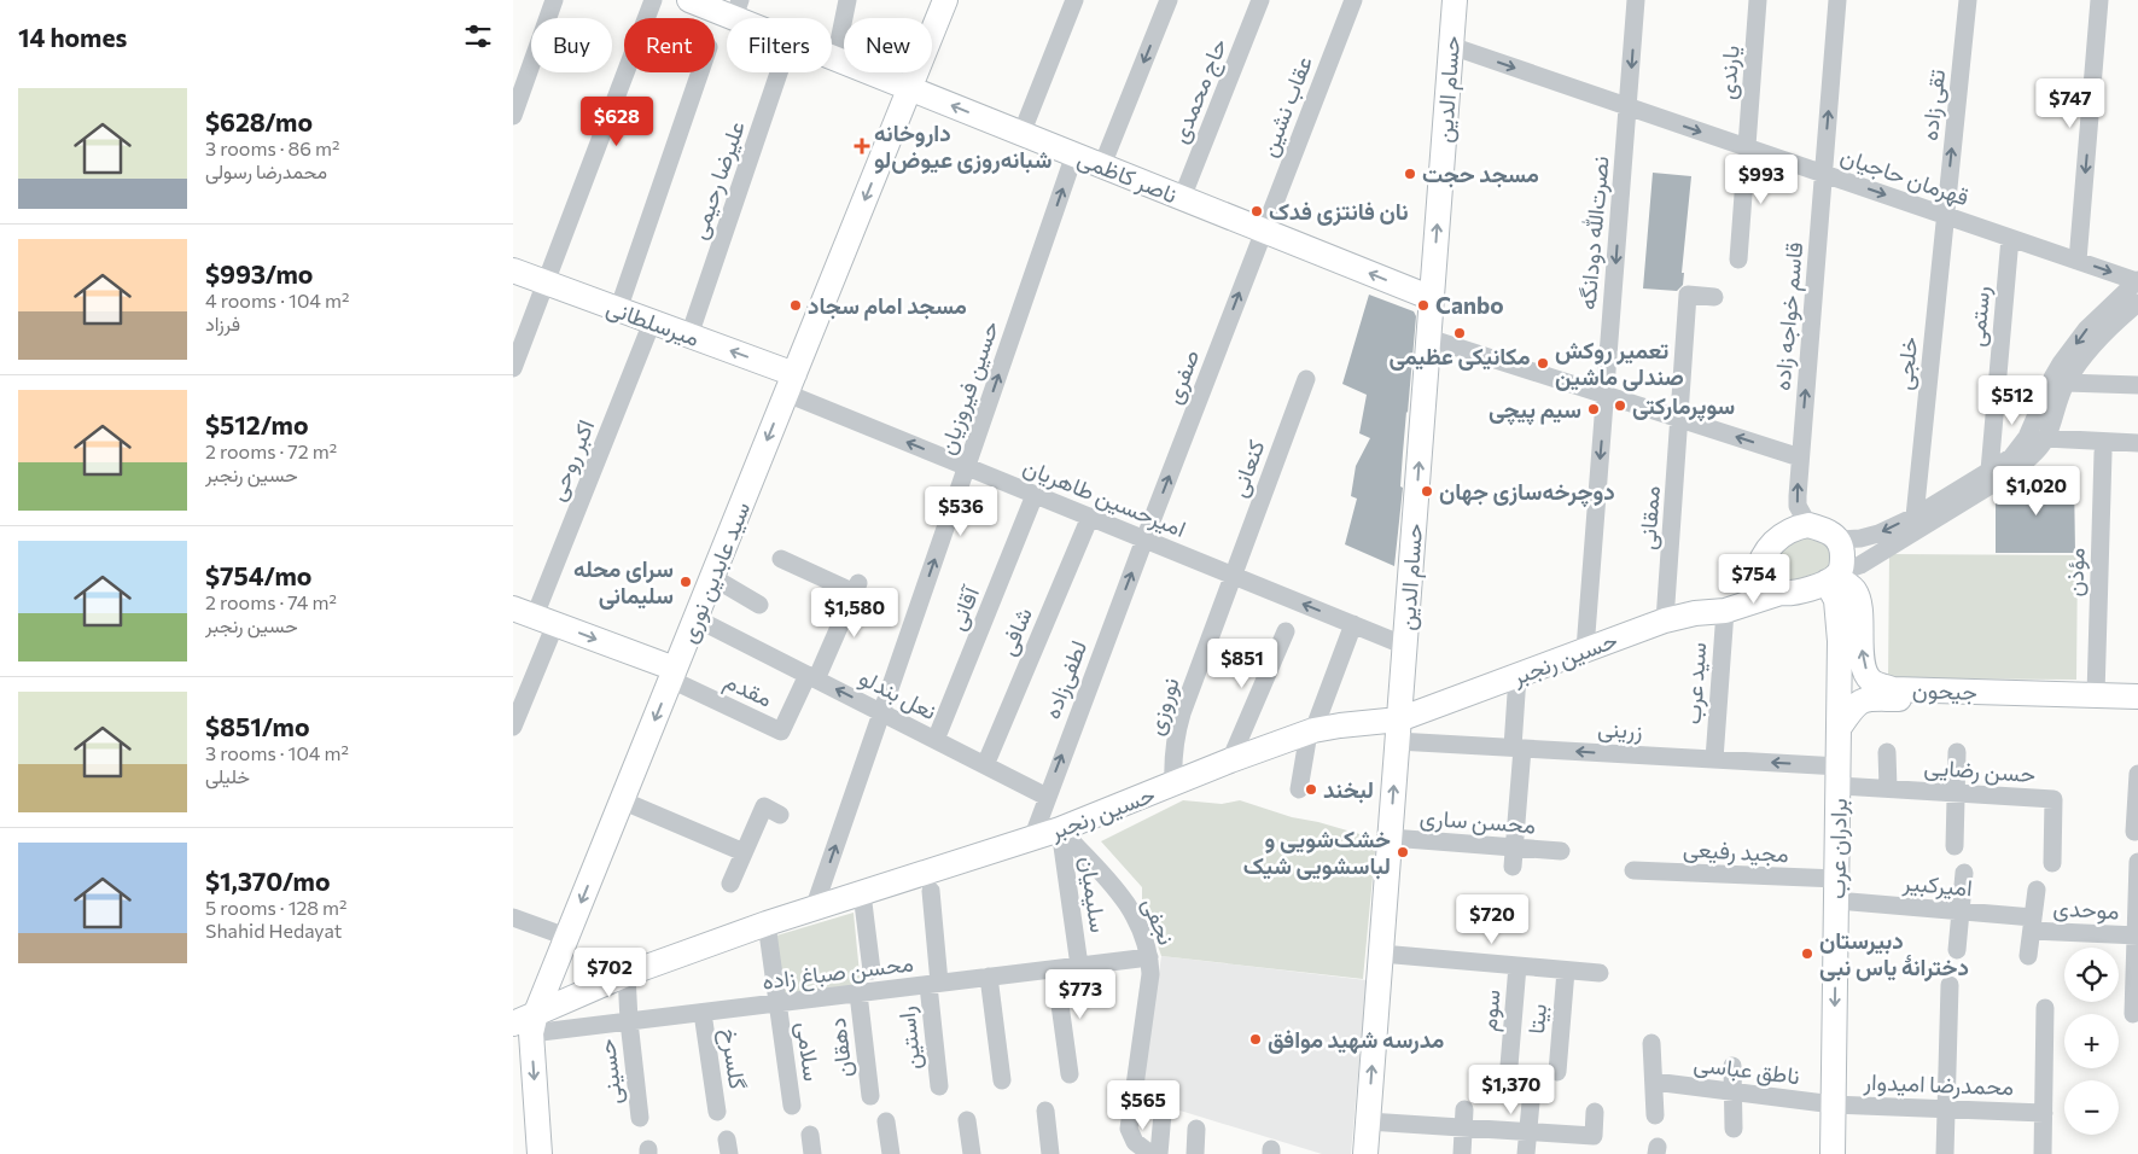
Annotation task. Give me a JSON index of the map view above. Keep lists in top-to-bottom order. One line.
{"streets":{"main road":["حسام الدین","ناصر کاظمی","میرسلطانی","سید عابدین نوری","حسین رنجبر","جیحون","برادران عرب"],"street":["یارندی","حاج محمدی","تقی زاده","عقاب نشین","قهرمان حاجیان","علیرضا رحیمی","نصرت‌الله دودانگه","قاسم خواجه زاده","رستمی","خلجی","صفری","حسین فیروزیان","اکبر روحی","کنعانی","امیرحسین طاهریان","ممقانی","مؤذن","آقانی","شافی","لطفی‌زاده","سید عرب","مقدم","نعل بندلو","نوروزی","زرینی","حسن رضایی","محسن ساری","مجید رفیعی","امیرکبیر","سلیمیان","موحدی","نجفی","محسن صباغ زاده","سوم","بیتا","راستین","دهقان","سلامی","گلسرخ","ناطق عباسی","حسینی","محمدرضا امیدوار"]},"crossings":[["یارندی","قهرمان حاجیان"],["حسام الدین","ناصر کاظمی"],["حسام الدین","قهرمان حاجیان"],["حسام الدین","امیرحسین طاهریان"],["حسام الدین","حسین رنجبر"],["حسام الدین","زرینی"],["حسام الدین","محسن ساری"],["حاج محمدی","ناصر کاظمی"],["تقی زاده","قهرمان حاجیان"],["تقی زاده","خلجی"],["عقاب نشین","ناصر کاظمی"],["عقاب نشین","صفری"],["ناصر کاظمی","صفری"],["ناصر کاظمی","حسین فیروزیان"],["ناصر کاظمی","سید عابدین نوری"],["قهرمان حاجیان","نصرت‌الله دودانگه"],["قهرمان حاجیان","قاسم خواجه زاده"],["قهرمان حاجیان","رستمی"],["قهرمان حاجیان","خلجی"],["علیرضا رحیمی","میرسلطانی"],["نصرت‌الله دودانگه","حسین رنجبر"],["قاسم خواجه زاده","حسین رنجبر"],["قاسم خواجه زاده","جیحون"],["قاسم خواجه زاده","برادران عرب"],["میرسلطانی","اکبر روحی"],["میرسلطانی","امیرحسین طاهریان"],["میرسلطانی","سید عابدین نوری"],["صفری","امیرحسین طاهریان"],["صفری","لطفی‌زاده"],["حسین فیروزیان","امیرحسین طاهریان"],["حسین فیروزیان","حسین رنجبر"],["حسین فیروزیان","نعل بندلو"],["کنعانی","امیرحسین طاهریان"],["کنعانی","نوروزی"],["امیرحسین طاهریان","سید عابدین نوری"],["امیرحسین طاهریان","آقانی"],["امیرحسین طاهریان","شافی"],["امیرحسین طاهریان","لطفی‌زاده"],["امیرحسین طاهریان","نوروزی"],["ممقانی","حسین رنجبر"],["سید عابدین نوری","حسین رنجبر"],["سید عابدین نوری","مقدم"],["سید عابدین نوری","نعل بندلو"],["سید عابدین نوری","محسن صباغ زاده"],["مؤذن","جیحون"],["آقانی","نعل بندلو"],["شافی","نعل بندلو"],["حسین رنجبر","لطفی‌زاده"],["حسین رنجبر","سید عرب"],["حسین رنجبر","جیحون"],["حسین رنجبر","نوروزی"],["حسین رنجبر","زرینی"],["حسین رنجبر","برادران عرب"],["حسین رنجبر","سلیمیان"],["حسین رنجبر","نجفی"],["حسین رنجبر","محسن صباغ زاده"],["حسین رنجبر","سلامی"],["لطفی‌زاده","نعل بندلو"],["سید عرب","زرینی"],["مقدم","نعل بندلو"],["جیحون","برادران عرب"],["زرینی","حسن رضایی"],["زرینی","برادران عرب"],["حسن رضایی","برادران عرب"],["برادران عرب","مجید رفیعی"],["برادران عرب","امیرکبیر"],["برادران عرب","ناطق عباسی"],["برادران عرب","محمدرضا امیدوار"],["مجید رفیعی","امیرکبیر"],["امیرکبیر","موحدی"],["سلیمیان","نجفی"],["سلیمیان","محسن صباغ زاده"],["نجفی","محسن صباغ زاده"],["محسن صباغ زاده","راستین"],["محسن صباغ زاده","دهقان"],["محسن صباغ زاده","سلامی"],["محسن صباغ زاده","گلسرخ"],["محسن صباغ زاده","حسینی"],["ناطق عباسی","محمدرضا امیدوار"]],"one_way":["حسام الدین","ناصر کاظمی","قهرمان حاجیان","نصرت‌الله دودانگه","قاسم خواجه زاده","میرسلطانی","صفری","حسین فیروزیان","امیرحسین طاهریان","سید عابدین نوری","جیحون","زرینی","برادران عرب"],"places":{"health":["داروخانه شبانه‌روزی عیوض‌لو"],"other":["مسجد حجت","نان فانتزی فدک","مسجد امام سجاد","Canbo","مکانیکی عظیمی","تعمیر روکش صندلی ماشین","سوپرمارکتی","سیم پیچی","دوچرخه‌سازی جهان","سرای محله سلیمانی","لبخند","خشک‌شویی و لباسشویی شیک","دبیرستان دخترانهٔ یاس نبی","مدرسه شهید موافق"]},"page":{"heading":"14 homes","chip":["Buy","Rent","Filters","New"],"list":[{"name":"$628/mo","note":"3 rooms · 86 m² · محمدرضا رسولی"},{"name":"$993/mo","note":"4 rooms · 104 m² · فرزاد"},{"name":"$512/mo","note":"2 rooms · 72 m² · حسین رنجبر"},{"name":"$754/mo","note":"2 rooms · 74 m² · حسین رنجبر"},{"name":"$851/mo","note":"3 rooms · 104 m² · خلیلی"},{"name":"$1,370/mo","note":"5 rooms · 128 m² · Shahid Hedayat"}],"price":["$747","$628","$993","$512","$1,020","$536","$754","$1,580","$851","$720","$702","$773","$1,370","$565"],"map_buttons":["+","−"]}}
